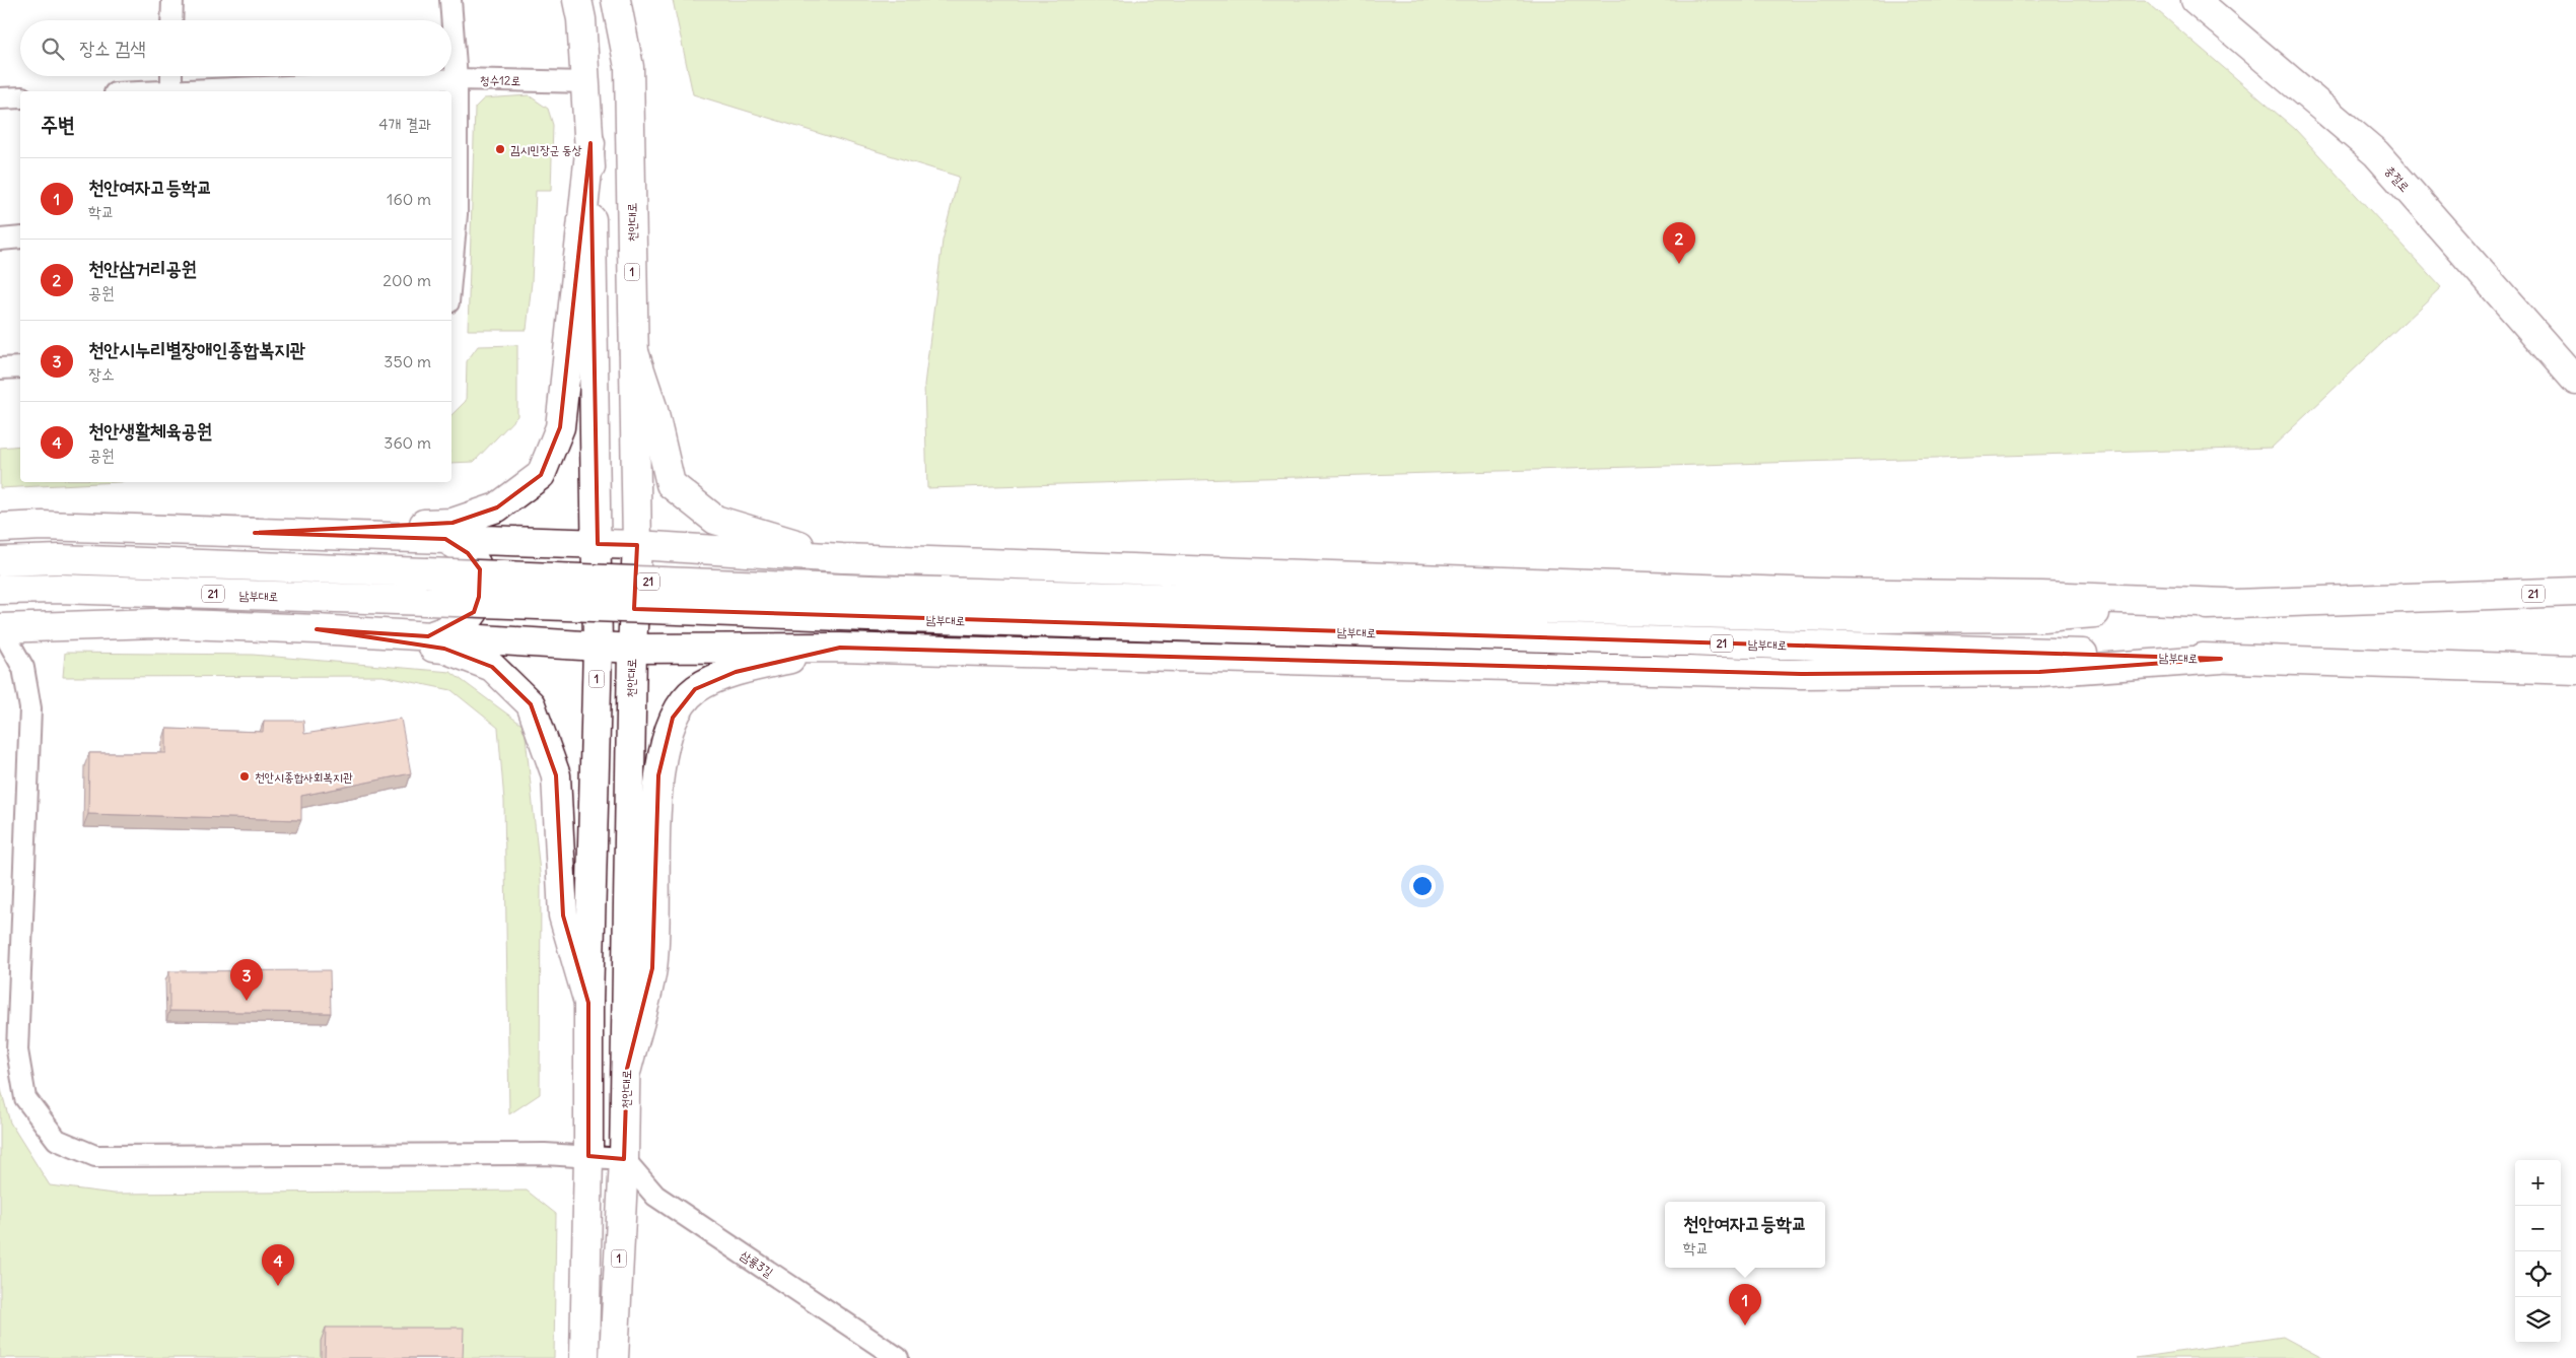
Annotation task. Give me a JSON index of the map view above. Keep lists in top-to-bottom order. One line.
{"streets":{"main road":["충절로","천안대로","1","21","남부대로"],"street":["청수12로","삼룡3길"]},"crossings":[["청수12로","1"],["천안대로","삼룡3길"]],"places":["김시민장군 동상","천안시종합사회복지관"],"page":{"search":"장소 검색","heading":["주변","4개 결과"],"list":[{"mark":"1","name":"천안여자고등학교","note":"학교","value":"160 m"},{"mark":"2","name":"천안삼거리공원","note":"공원","value":"200 m"},{"mark":"3","name":"천안시누리별장애인종합복지관","note":"장소","value":"350 m"},{"mark":"4","name":"천안생활체육공원","note":"공원","value":"360 m"}],"pins":["2","3","4","1"],"map_buttons":["+","−"],"popup":["천안여자고등학교","학교"]}}
